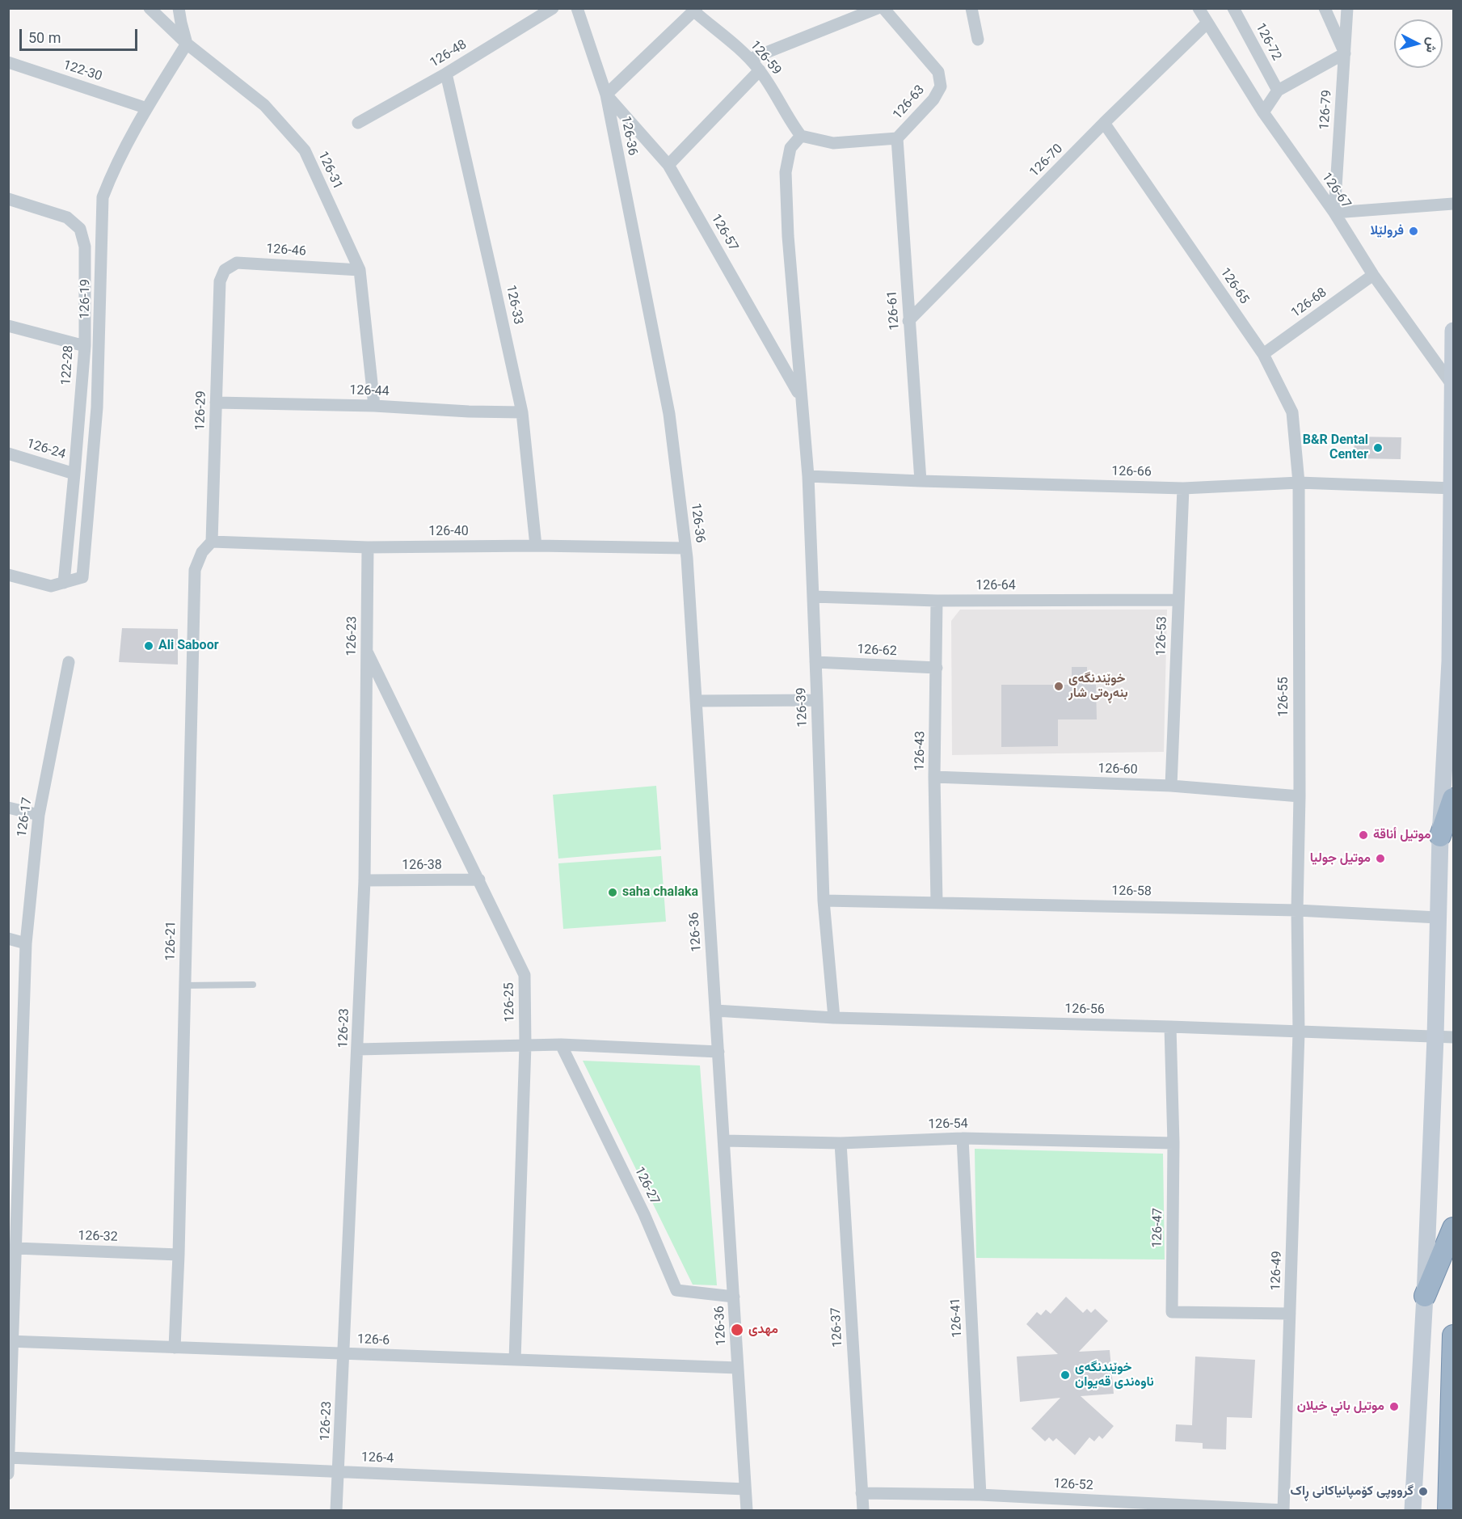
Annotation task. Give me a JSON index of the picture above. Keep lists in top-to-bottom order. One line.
{"streets":{"street":["126-72","126-48","126-59","122-30","126-63","126-79","126-36","126-70","126-31","126-67","126-57","126-46","126-65","126-19","126-68","126-33","126-61","122-28","126-44","126-29","126-24","126-66","126-40","126-64","126-23","126-53","126-62","126-55","126-39","126-43","126-60","126-17","126-38","126-58","126-21","126-25","126-56","126-54","126-27","126-47","126-32","126-49","126-41","126-37","126-6","126-4","126-52"]},"crossings":[["126-48","126-33"],["126-59","126-63"],["126-59","126-39"],["122-30","126-19"],["126-63","126-61"],["126-63","126-39"],["126-79","126-67"],["126-36","126-57"],["126-36","126-40"],["126-36","126-56"],["126-36","126-54"],["126-36","126-27"],["126-36","126-6"],["126-36","126-4"],["126-70","126-67"],["126-70","126-65"],["126-70","126-61"],["126-31","126-46"],["126-31","126-19"],["126-31","126-44"],["126-67","126-68"],["126-57","126-39"],["126-46","126-29"],["126-65","126-68"],["126-65","126-66"],["126-65","126-55"],["126-19","122-28"],["126-33","126-44"],["126-33","126-40"],["126-61","126-66"],["122-28","126-24"],["126-44","126-29"],["126-29","126-40"],["126-29","126-21"],["126-66","126-53"],["126-66","126-55"],["126-66","126-39"],["126-40","126-23"],["126-40","126-21"],["126-64","126-53"],["126-64","126-39"],["126-64","126-43"],["126-23","126-38"],["126-23","126-25"],["126-23","126-6"],["126-23","126-4"],["126-53","126-60"],["126-62","126-39"],["126-62","126-43"],["126-55","126-60"],["126-55","126-58"],["126-55","126-49"],["126-39","126-58"],["126-39","126-56"],["126-43","126-60"],["126-43","126-58"],["126-17","126-32"],["126-17","126-6"],["126-17","126-4"],["126-38","126-25"],["126-58","126-49"],["126-21","126-32"],["126-21","126-6"],["126-25","126-6"],["126-56","126-47"],["126-56","126-49"],["126-54","126-47"],["126-54","126-41"],["126-54","126-37"],["126-47","126-49"],["126-49","126-52"],["126-41","126-52"],["126-37","126-52"]],"places":["فرولێلا","B&R Dental Center","Ali Saboor","خوێندنگەی بنەڕەتی شار","موتيل أناقة","موتيل جوليا","saha chalaka","مهدی","خوێندنگەی ناوەندی قەیوان","موتيل باني خيلان","گرووپی کۆمپانیاکانی ڕاک"],"scale_bar":"50 m","north":"right"}
